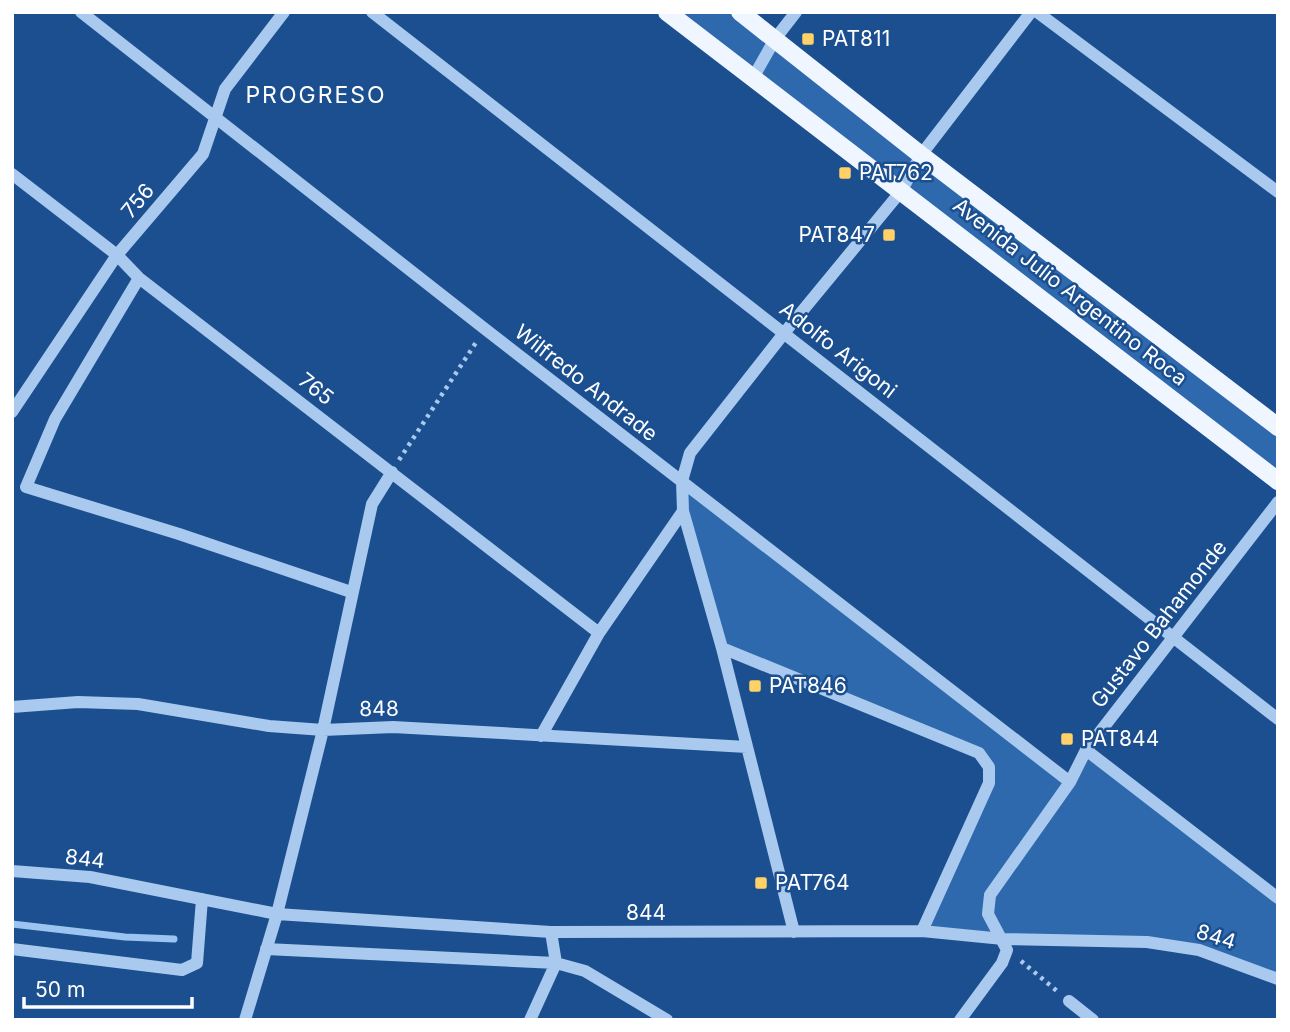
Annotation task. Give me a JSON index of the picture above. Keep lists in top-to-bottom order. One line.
{"streets":{"main road":["Avenida Julio Argentino Roca"],"street":["756","Adolfo Arigoni","Wilfredo Andrade","765","Gustavo Bahamonde","848","844"]},"crossings":[["756","Wilfredo Andrade"],["756","765"],["Adolfo Arigoni","Gustavo Bahamonde"],["Wilfredo Andrade","Gustavo Bahamonde"],["Gustavo Bahamonde","844"]],"districts":["PROGRESO"],"places":{"transit":["PAT811","PAT762","PAT847","PAT846","PAT844","PAT764"]},"scale_bar":"50 m"}
